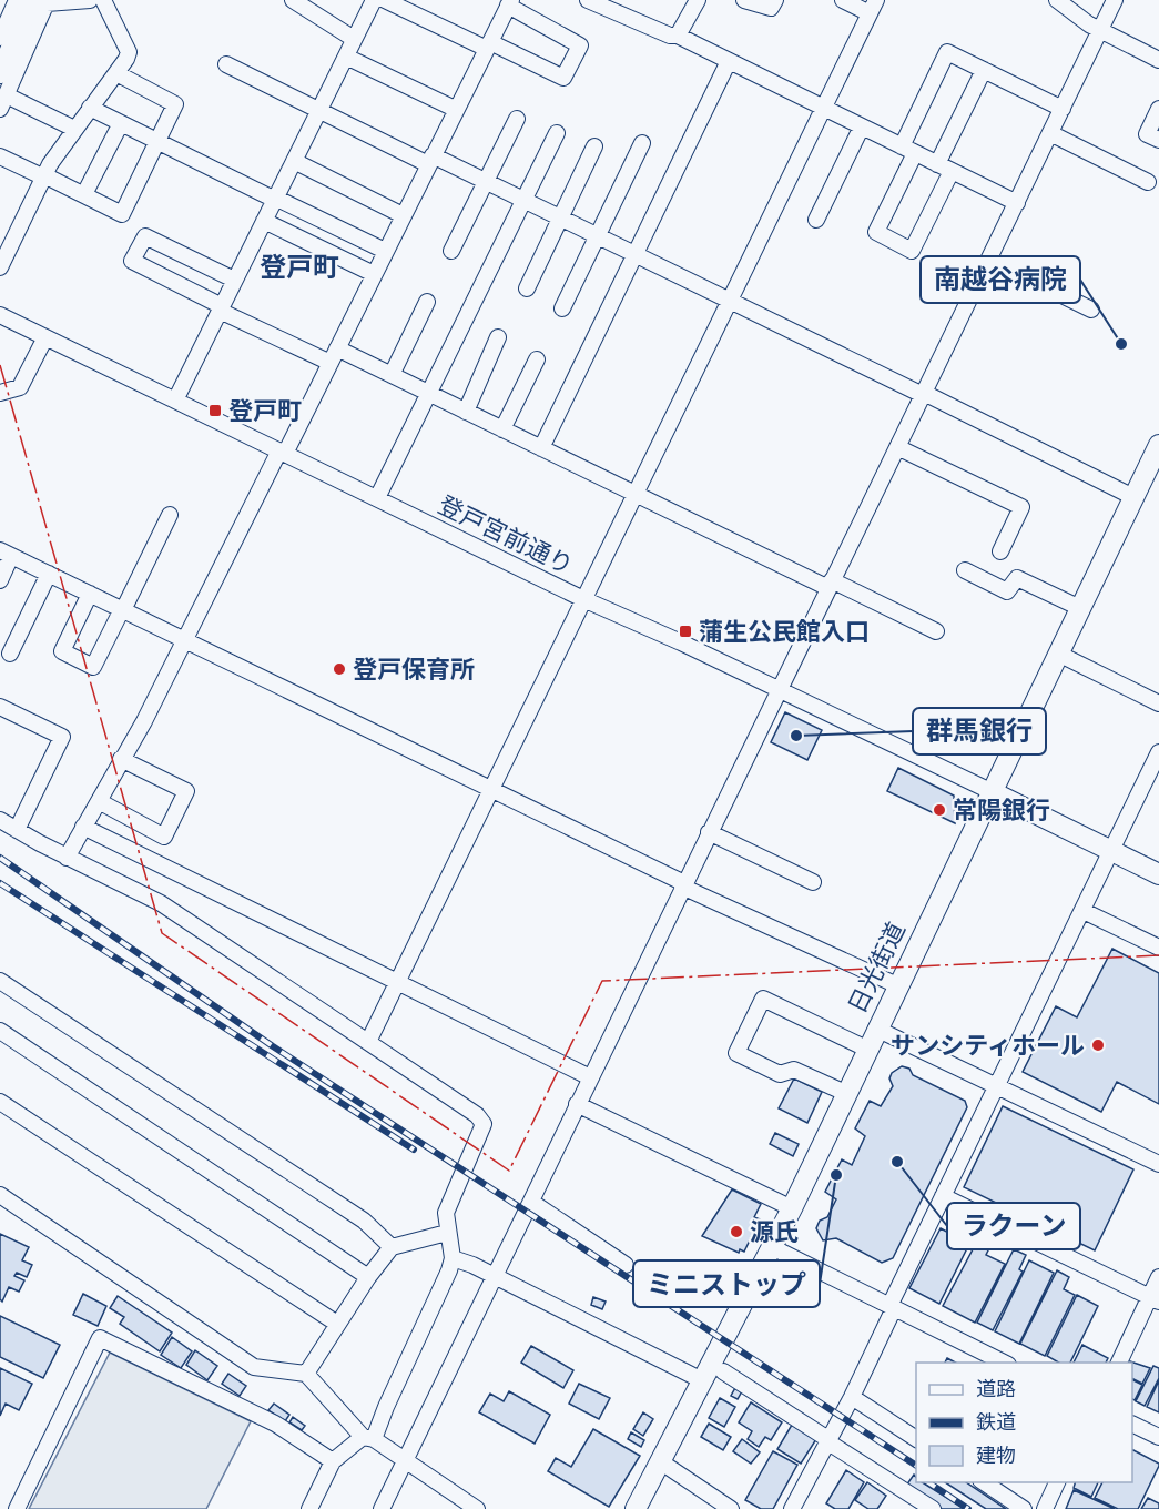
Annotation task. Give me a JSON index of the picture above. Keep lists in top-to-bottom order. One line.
{"streets":{"main road":["日光街道"],"street":["登戸宮前通り"]},"crossings":[["登戸宮前通り","日光街道"]],"districts":["登戸町"],"places":{"other":["南越谷病院","登戸保育所","群馬銀行","常陽銀行","サンシティホール","ラクーン","ミニストップ","源氏"],"transit":["登戸町","蒲生公民館入口"]},"legend":["道路","鉄道","建物"]}
